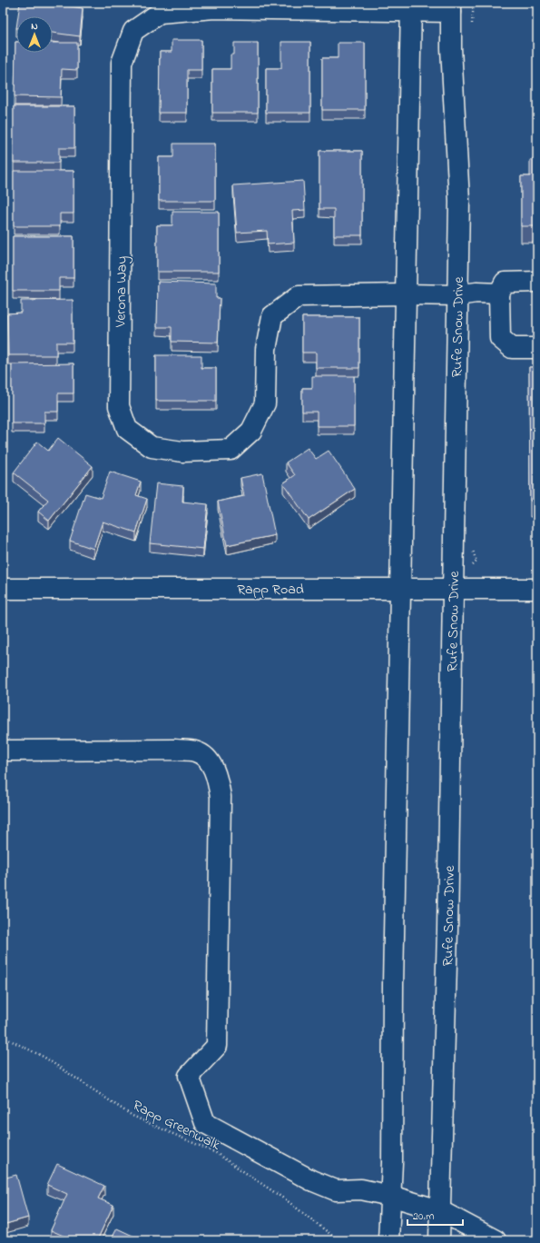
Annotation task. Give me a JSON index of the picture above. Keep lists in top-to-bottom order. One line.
{"streets":{"main road":["Verona Way","Rufe Snow Drive","Rapp Road"],"path":["Rapp Greenwalk"]},"crossings":[["Verona Way","Rufe Snow Drive"],["Rufe Snow Drive","Rapp Road"]],"scale_bar":"20 m","north":"top"}
